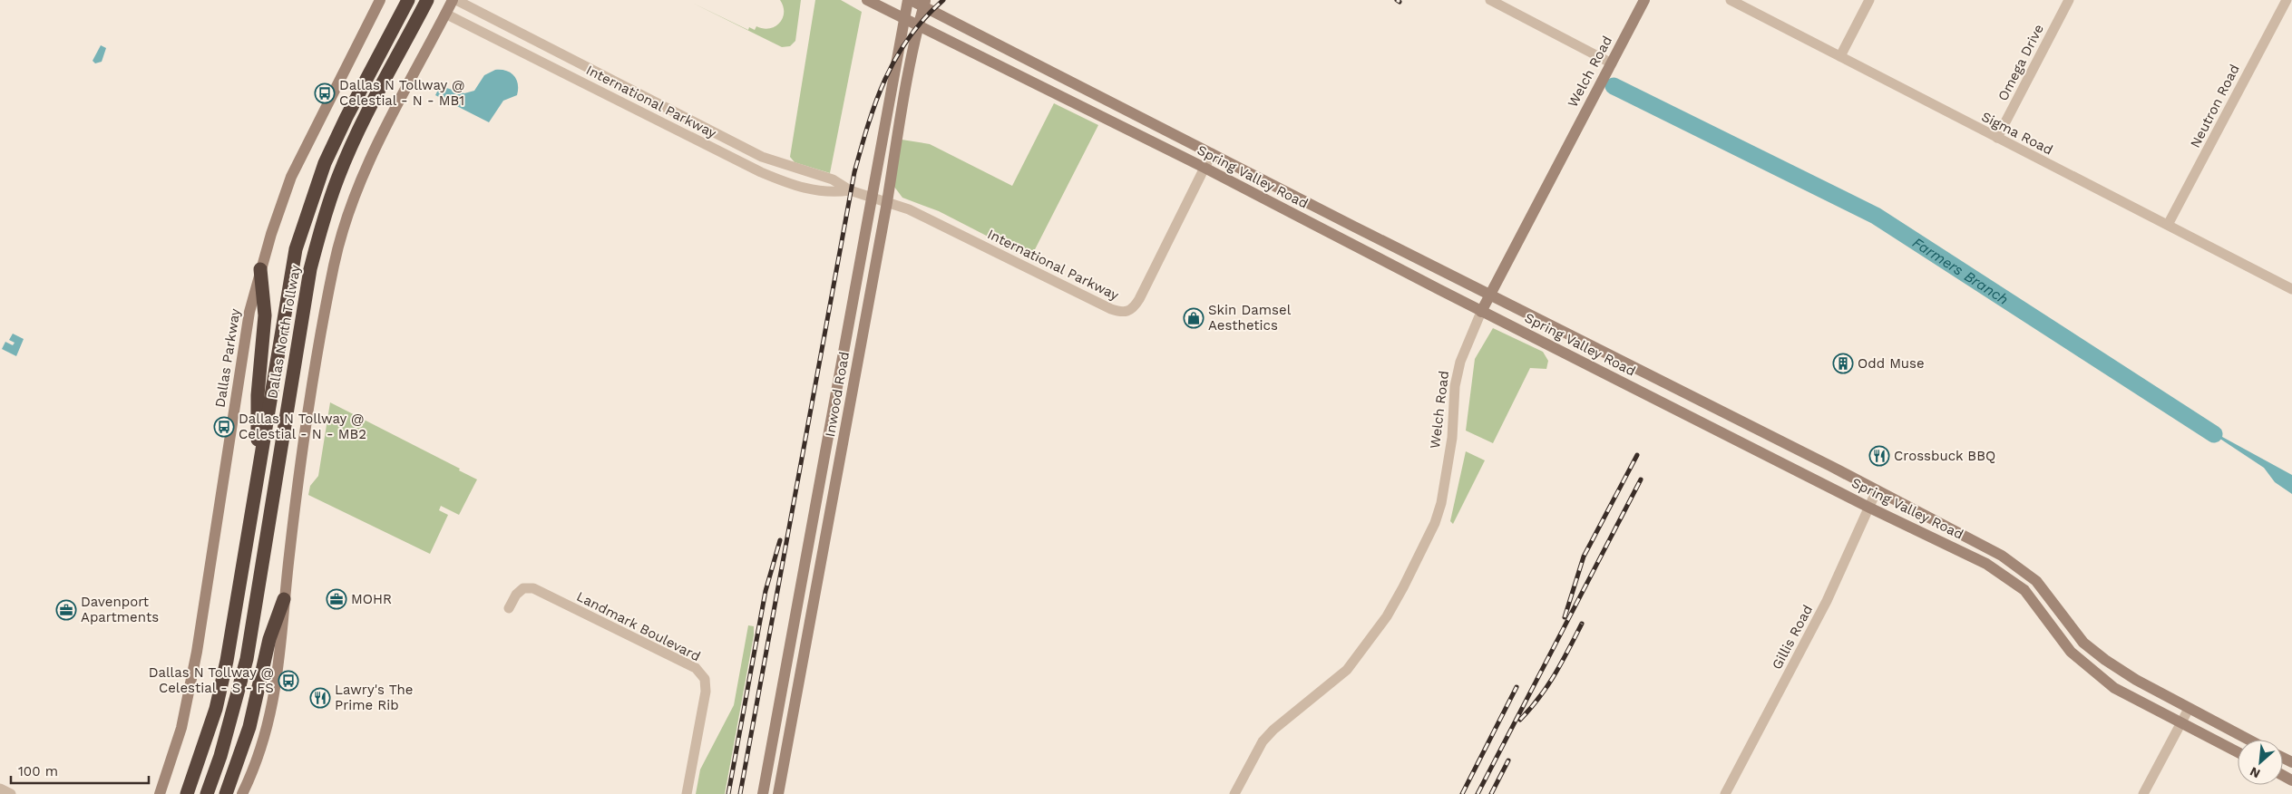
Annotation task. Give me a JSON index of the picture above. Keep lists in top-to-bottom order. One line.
{"streets":{"highway":["Dallas North Tollway"],"main road":["Welch Road","Spring Valley Road","Dallas Parkway","Inwood Road"],"street":["Omega Drive","International Parkway","Neutron Road","Sigma Road","Landmark Boulevard","Gillis Road"]},"crossings":[["Omega Drive","Sigma Road"],["Welch Road","Spring Valley Road"],["International Parkway","Spring Valley Road"],["International Parkway","Inwood Road"],["Neutron Road","Sigma Road"],["Spring Valley Road","Inwood Road"],["Spring Valley Road","Gillis Road"]],"water":["Farmers Branch"],"places":{"bus stop":["Dallas N Tollway @ Celestial - N - MB1","Dallas N Tollway @ Celestial - N - MB2","Dallas N Tollway @ Celestial - S - FS"],"shop":["Skin Damsel Aesthetics"],"building":["Odd Muse"],"restaurant":["Crossbuck BBQ","Lawry's The Prime Rib"],"office":["MOHR","Davenport Apartments"]},"scale_bar":"100 m","north":"bottom left"}
